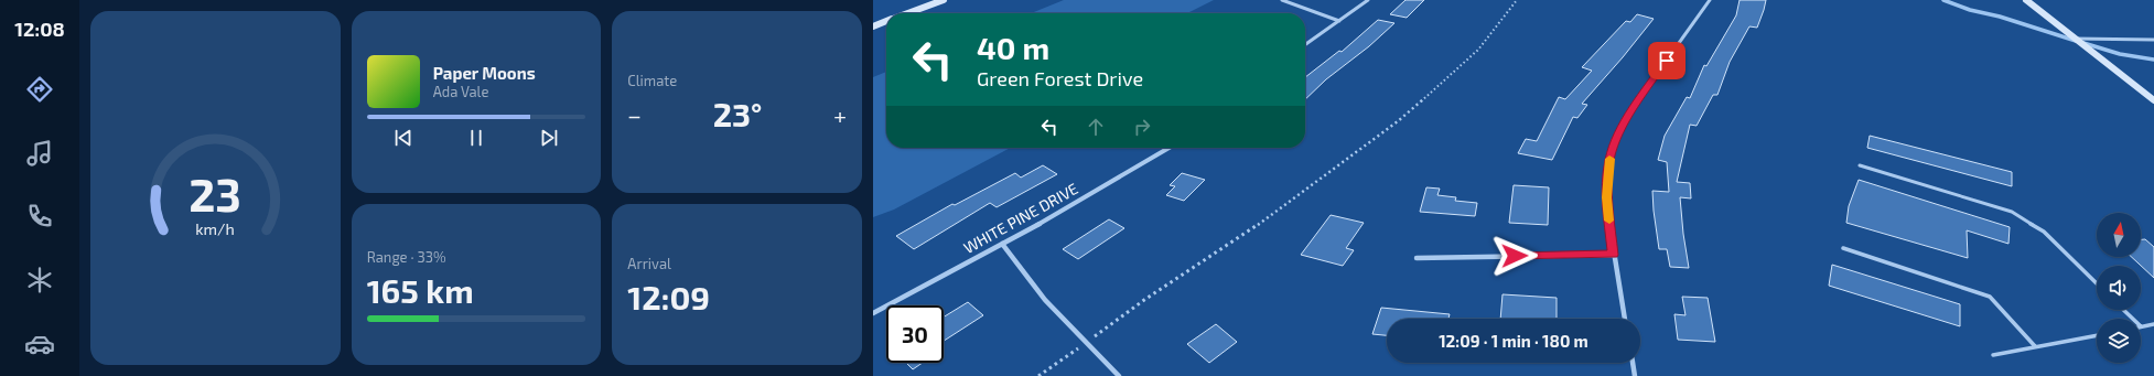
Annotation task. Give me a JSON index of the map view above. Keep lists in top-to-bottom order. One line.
{"streets":{"street":["WHITE PINE DRIVE"]},"north":"top","page":{"tabs":"12:08","tile":["Climate",["Range · 33%","165 km"],["Arrival","12:09"]],"turn":["40 m","Green Forest Drive"],"song":["Paper Moons","Ada Vale"],"heat":["−","23°","+"],"limit":"30","trip":"12:09 · 1 min · 180 m","gauge":["23","km/h"]}}
